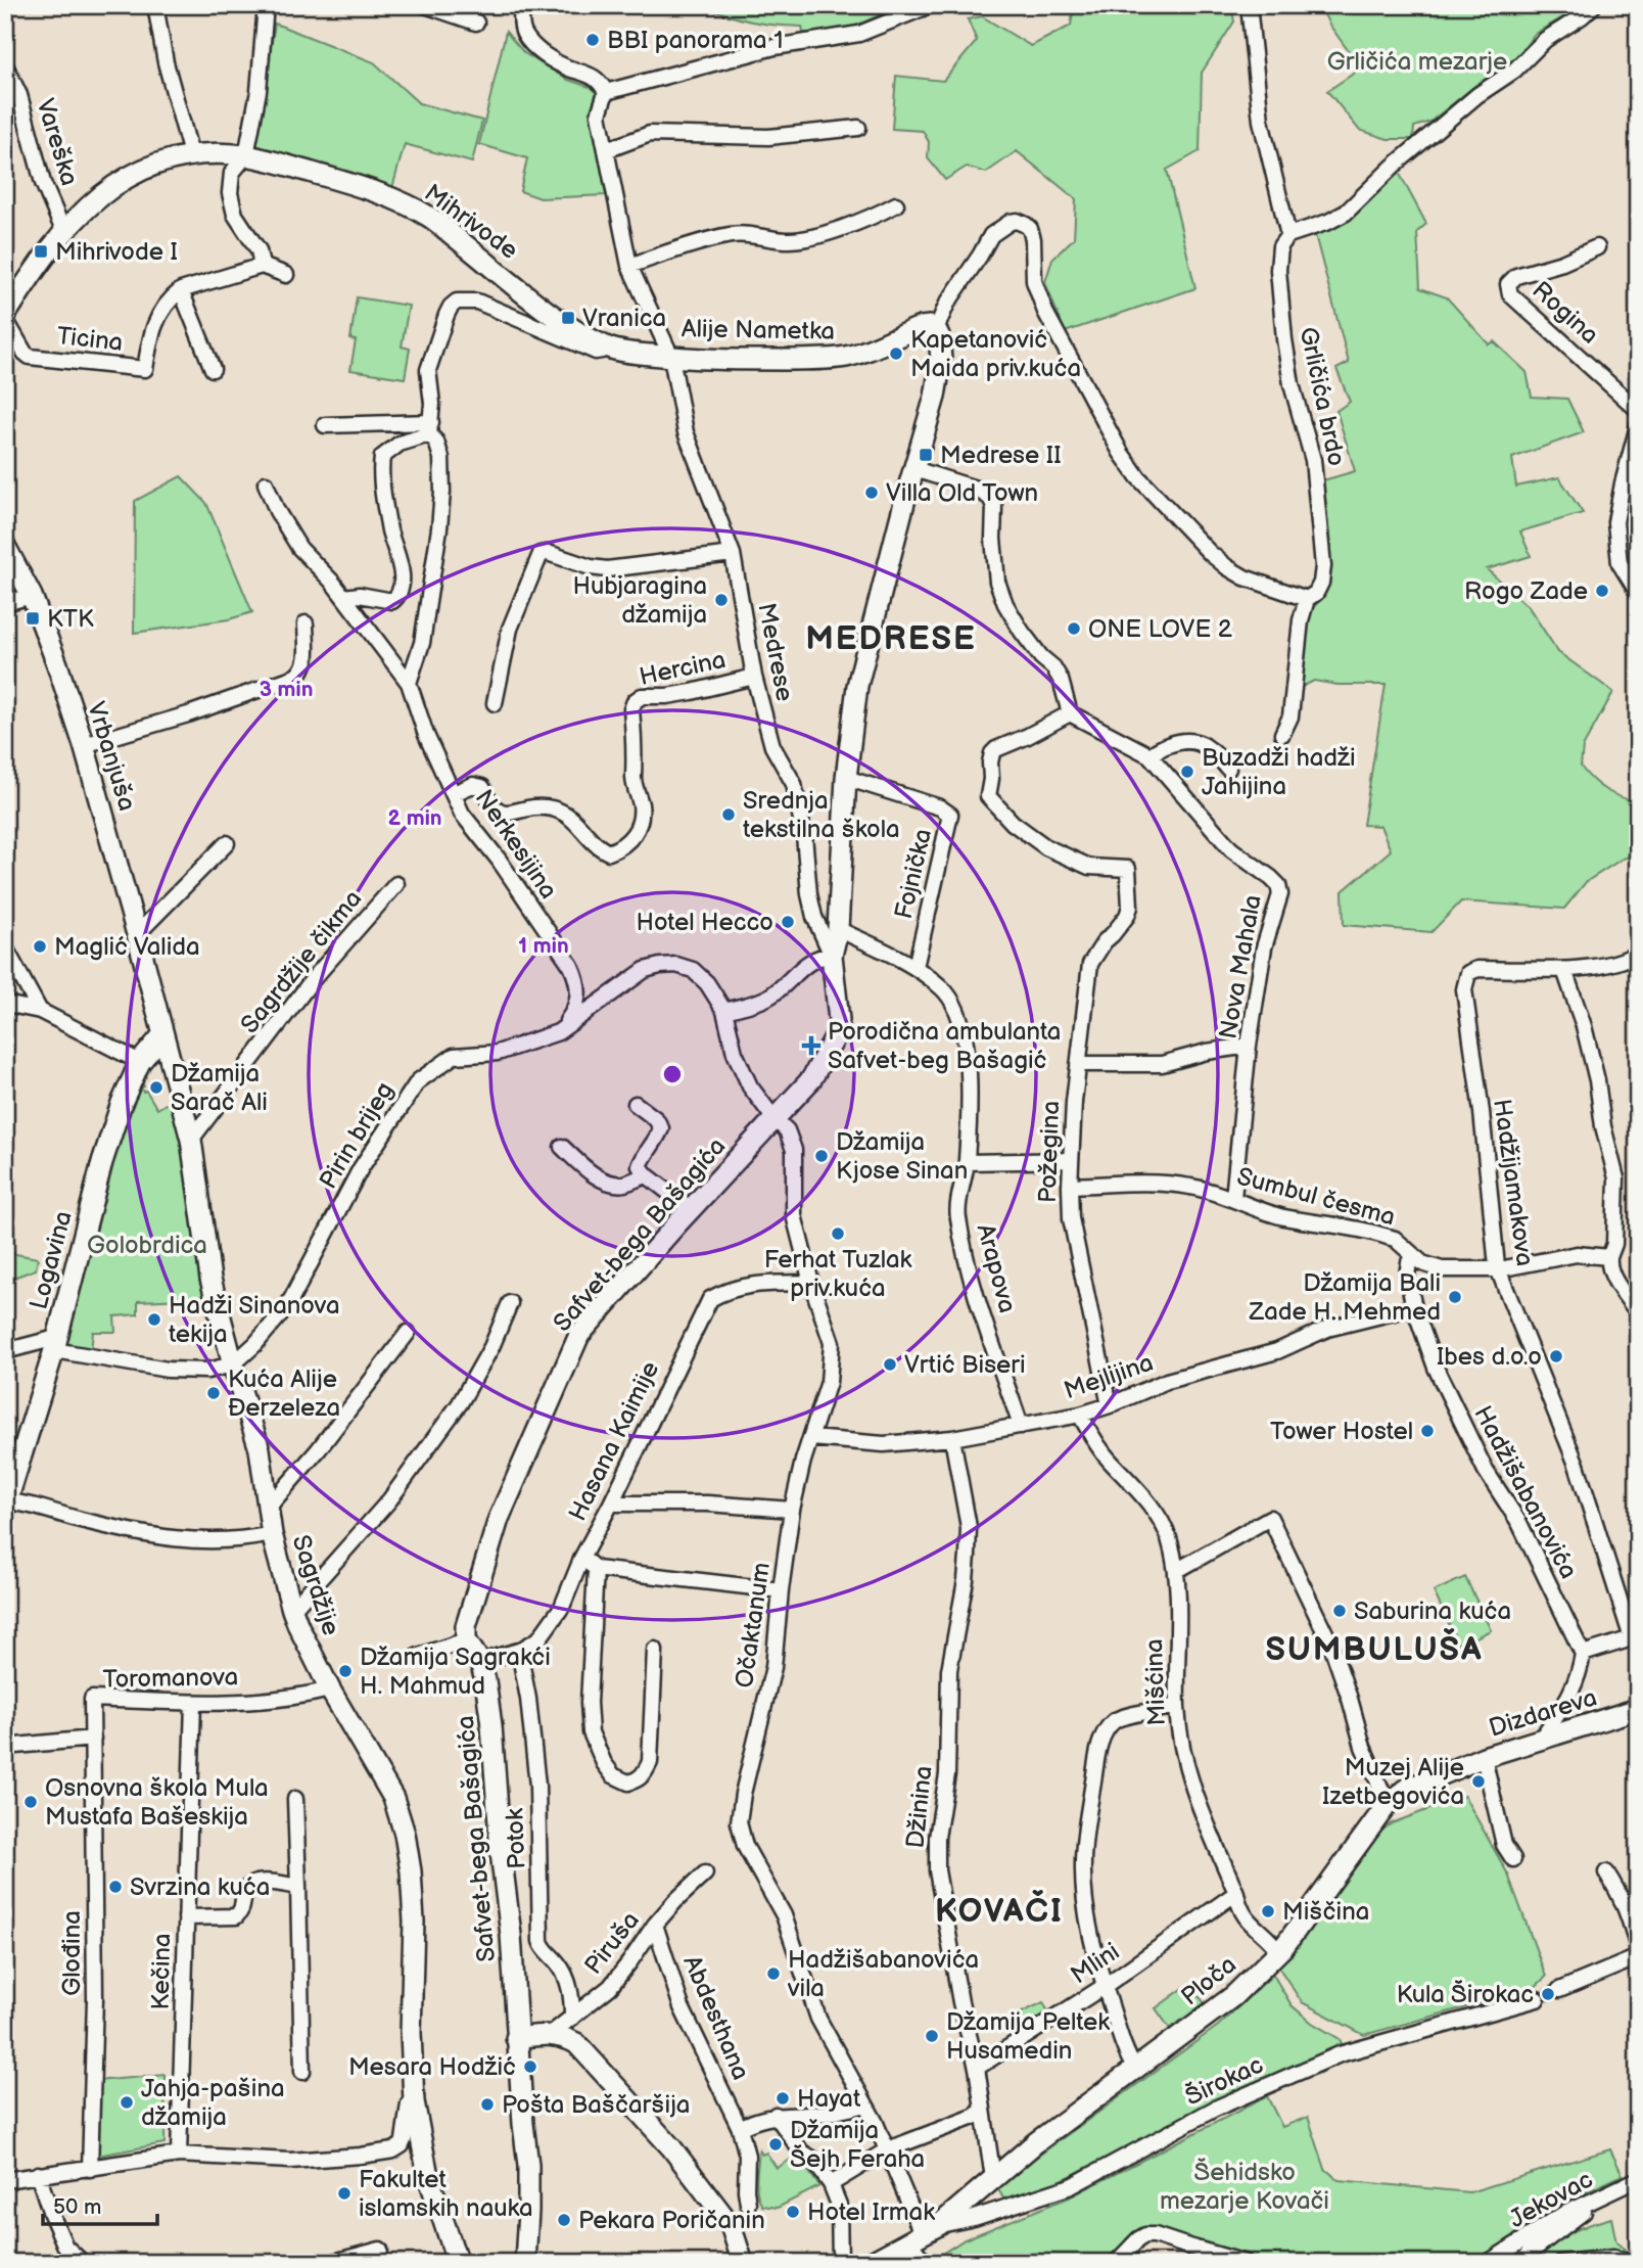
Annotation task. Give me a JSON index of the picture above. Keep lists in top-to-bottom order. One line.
{"streets":{"street":["Vareška","Mihrivode","Rogina","Alije Nametka","Ticina","Grličića brdo","Medrese","Hercina","Vrbanjuša","Nerkesijina","Fojnička","Sagrdžije čikma","Nova Mahala","Pirin brijeg","Požegina","Hadžijamakova","Sumbul česma","Safvet-bega Bašagića","Logavina","Arapova","Mejlijina","Hasana Kaimije","Hadžišabanovića","Sagrdžije","Očaktanum","Toromanova","Mišćina","Dizdareva","Džinina","Potok","Piruša","Glođina","Mlini","Kečina","Ploča","Abdesthana","Širokac","Jekovac"]},"crossings":[["Vareška","Mihrivode"],["Mihrivode","Alije Nametka"],["Mihrivode","Ticina"],["Mihrivode","Medrese"],["Alije Nametka","Medrese"],["Alije Nametka","Safvet-bega Bašagića"],["Grličića brdo","Safvet-bega Bašagića"],["Medrese","Hercina"],["Medrese","Safvet-bega Bašagića"],["Hercina","Nerkesijina"],["Vrbanjuša","Logavina"],["Vrbanjuša","Sagrdžije"],["Nerkesijina","Pirin brijeg"],["Fojnička","Safvet-bega Bašagića"],["Fojnička","Arapova"],["Sagrdžije čikma","Sagrdžije"],["Nova Mahala","Sumbul česma"],["Pirin brijeg","Sagrdžije"],["Pirin brijeg","Očaktanum"],["Požegina","Sumbul česma"],["Požegina","Mejlijina"],["Hadžijamakova","Sumbul česma"],["Hadžijamakova","Hadžišabanovića"],["Sumbul česma","Hadžišabanovića"],["Safvet-bega Bašagića","Arapova"],["Safvet-bega Bašagića","Hasana Kaimije"],["Safvet-bega Bašagića","Očaktanum"],["Logavina","Sagrdžije"],["Arapova","Mejlijina"],["Mejlijina","Hadžišabanovića"],["Mejlijina","Očaktanum"],["Mejlijina","Mišćina"],["Mejlijina","Džinina"],["Hasana Kaimije","Očaktanum"],["Hasana Kaimije","Potok"],["Sagrdžije","Toromanova"],["Očaktanum","Ploča"],["Očaktanum","Širokac"],["Toromanova","Glođina"],["Toromanova","Kečina"],["Mišćina","Mlini"],["Mišćina","Ploča"],["Dizdareva","Ploča"],["Džinina","Mlini"],["Džinina","Ploča"],["Potok","Piruša"],["Piruša","Abdesthana"],["Ploča","Širokac"]],"districts":["MEDRESE","SUMBULUŠA","KOVAČI"],"parks":["Grličića mezarje","Golobrdica","Šehidsko mezarje Kovači"],"places":{"other":["BBI panorama 1","Kapetanović Maida priv.kuća","Villa Old Town","Rogo Zade","Hubjaragina džamija","ONE LOVE 2","Buzadži hadži Jahijina","Srednja tekstilna škola","Hotel Hecco","Maglić Valida","Džamija Sarač Ali","Džamija Kjose Sinan","Ferhat Tuzlak priv.kuća","Džamija Bali Zade H. Mehmed","Hadži Sinanova tekija","Ibes d.o.o","Vrtić Biseri","Kuća Alije Đerzeleza","Tower Hostel","Saburina kuća","Džamija Sagrakći H. Mahmud","Muzej Alije Izetbegovića","Osnovna škola Mula Mustafa Bašeskija","Svrzina kuća","Miščina","Hadžišabanovića vila","Kula Širokac","Džamija Peltek Husamedin","Mesara Hodžić","Hayat","Jahja-pašina džamija","Pošta Baščaršija","Džamija Šejh Feraha","Fakultet islamskih nauka","Hotel Irmak","Pekara Poričanin"],"transit":["Mihrivode I","Vranica","Medrese II","KTK"],"health":["Porodična ambulanta Safvet-beg Bašagić"]},"scale_bar":"50 m","rings":["3 min","2 min","1 min"]}
